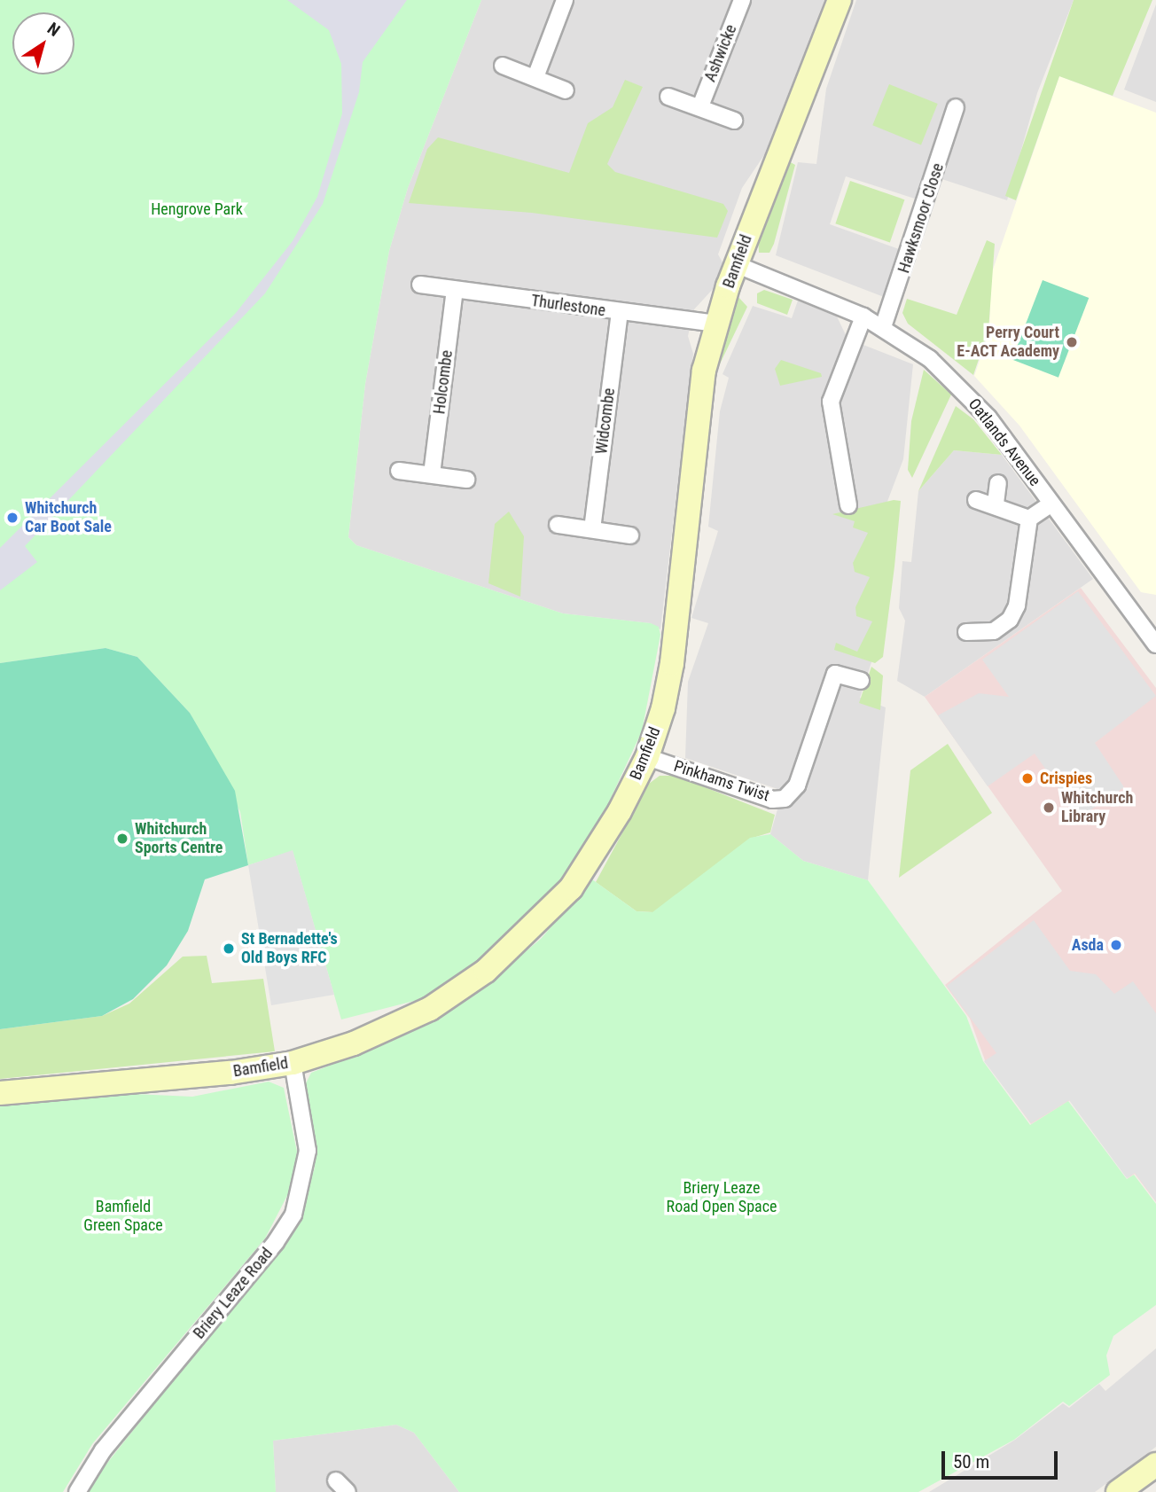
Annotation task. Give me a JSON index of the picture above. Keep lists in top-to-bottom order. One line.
{"streets":{"street":["Ashwicke","Hawksmoor Close","Bamfield","Thurlestone","Holcombe","Widcombe","Oatlands Avenue","Pinkhams Twist","Briery Leaze Road"]},"crossings":[["Hawksmoor Close","Oatlands Avenue"],["Bamfield","Thurlestone"],["Bamfield","Oatlands Avenue"],["Bamfield","Pinkhams Twist"],["Bamfield","Briery Leaze Road"],["Thurlestone","Holcombe"],["Thurlestone","Widcombe"]],"parks":["Hengrove Park","Briery Leaze Road Open Space","Bamfield Green Space"],"places":["Perry Court E-ACT Academy","Whitchurch Car Boot Sale","Crispies","Whitchurch Library","Whitchurch Sports Centre","Asda","St Bernadette's Old Boys RFC"],"scale_bar":"50 m","north":"top right"}
